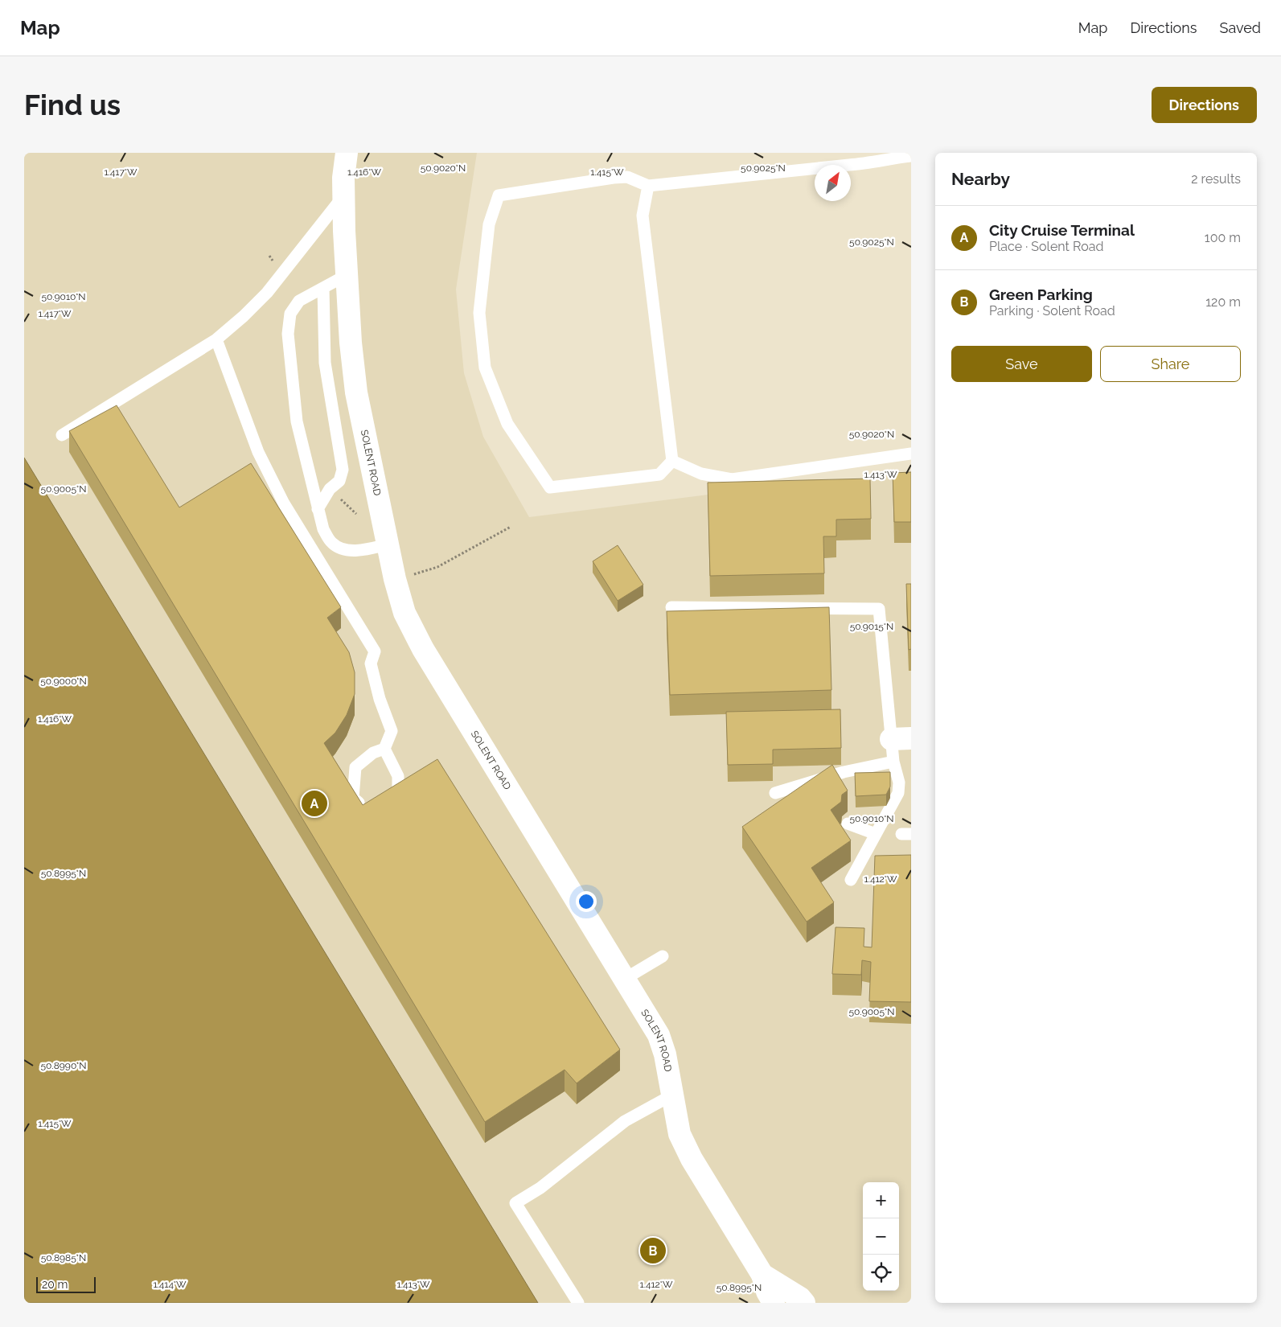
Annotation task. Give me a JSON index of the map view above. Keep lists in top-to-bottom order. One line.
{"streets":{"street":["SOLENT ROAD"]},"scale_bar":"20 m","north":"top right","page":{"header":"Map","nav":["Map","Directions","Saved"],"buttons":["Directions",["Save","Share"]],"title":"Find us","heading":["Nearby","2 results"],"list":[{"mark":"A","name":"City Cruise Terminal","note":"Place · Solent Road","value":"100 m"},{"mark":"B","name":"Green Parking","note":"Parking · Solent Road","value":"120 m"}],"pins":["A","B"],"map_buttons":["+","−"],"scale":"20 m"},"coordinates":["50.9020°N","50.9025°N","1.417°W","1.416°W","1.415°W","50.9010°N","1.413°W","50.9005°N","50.9015°N","50.9000°N","50.8995°N","1.412°W","50.8990°N","50.8985°N","1.414°W"]}
